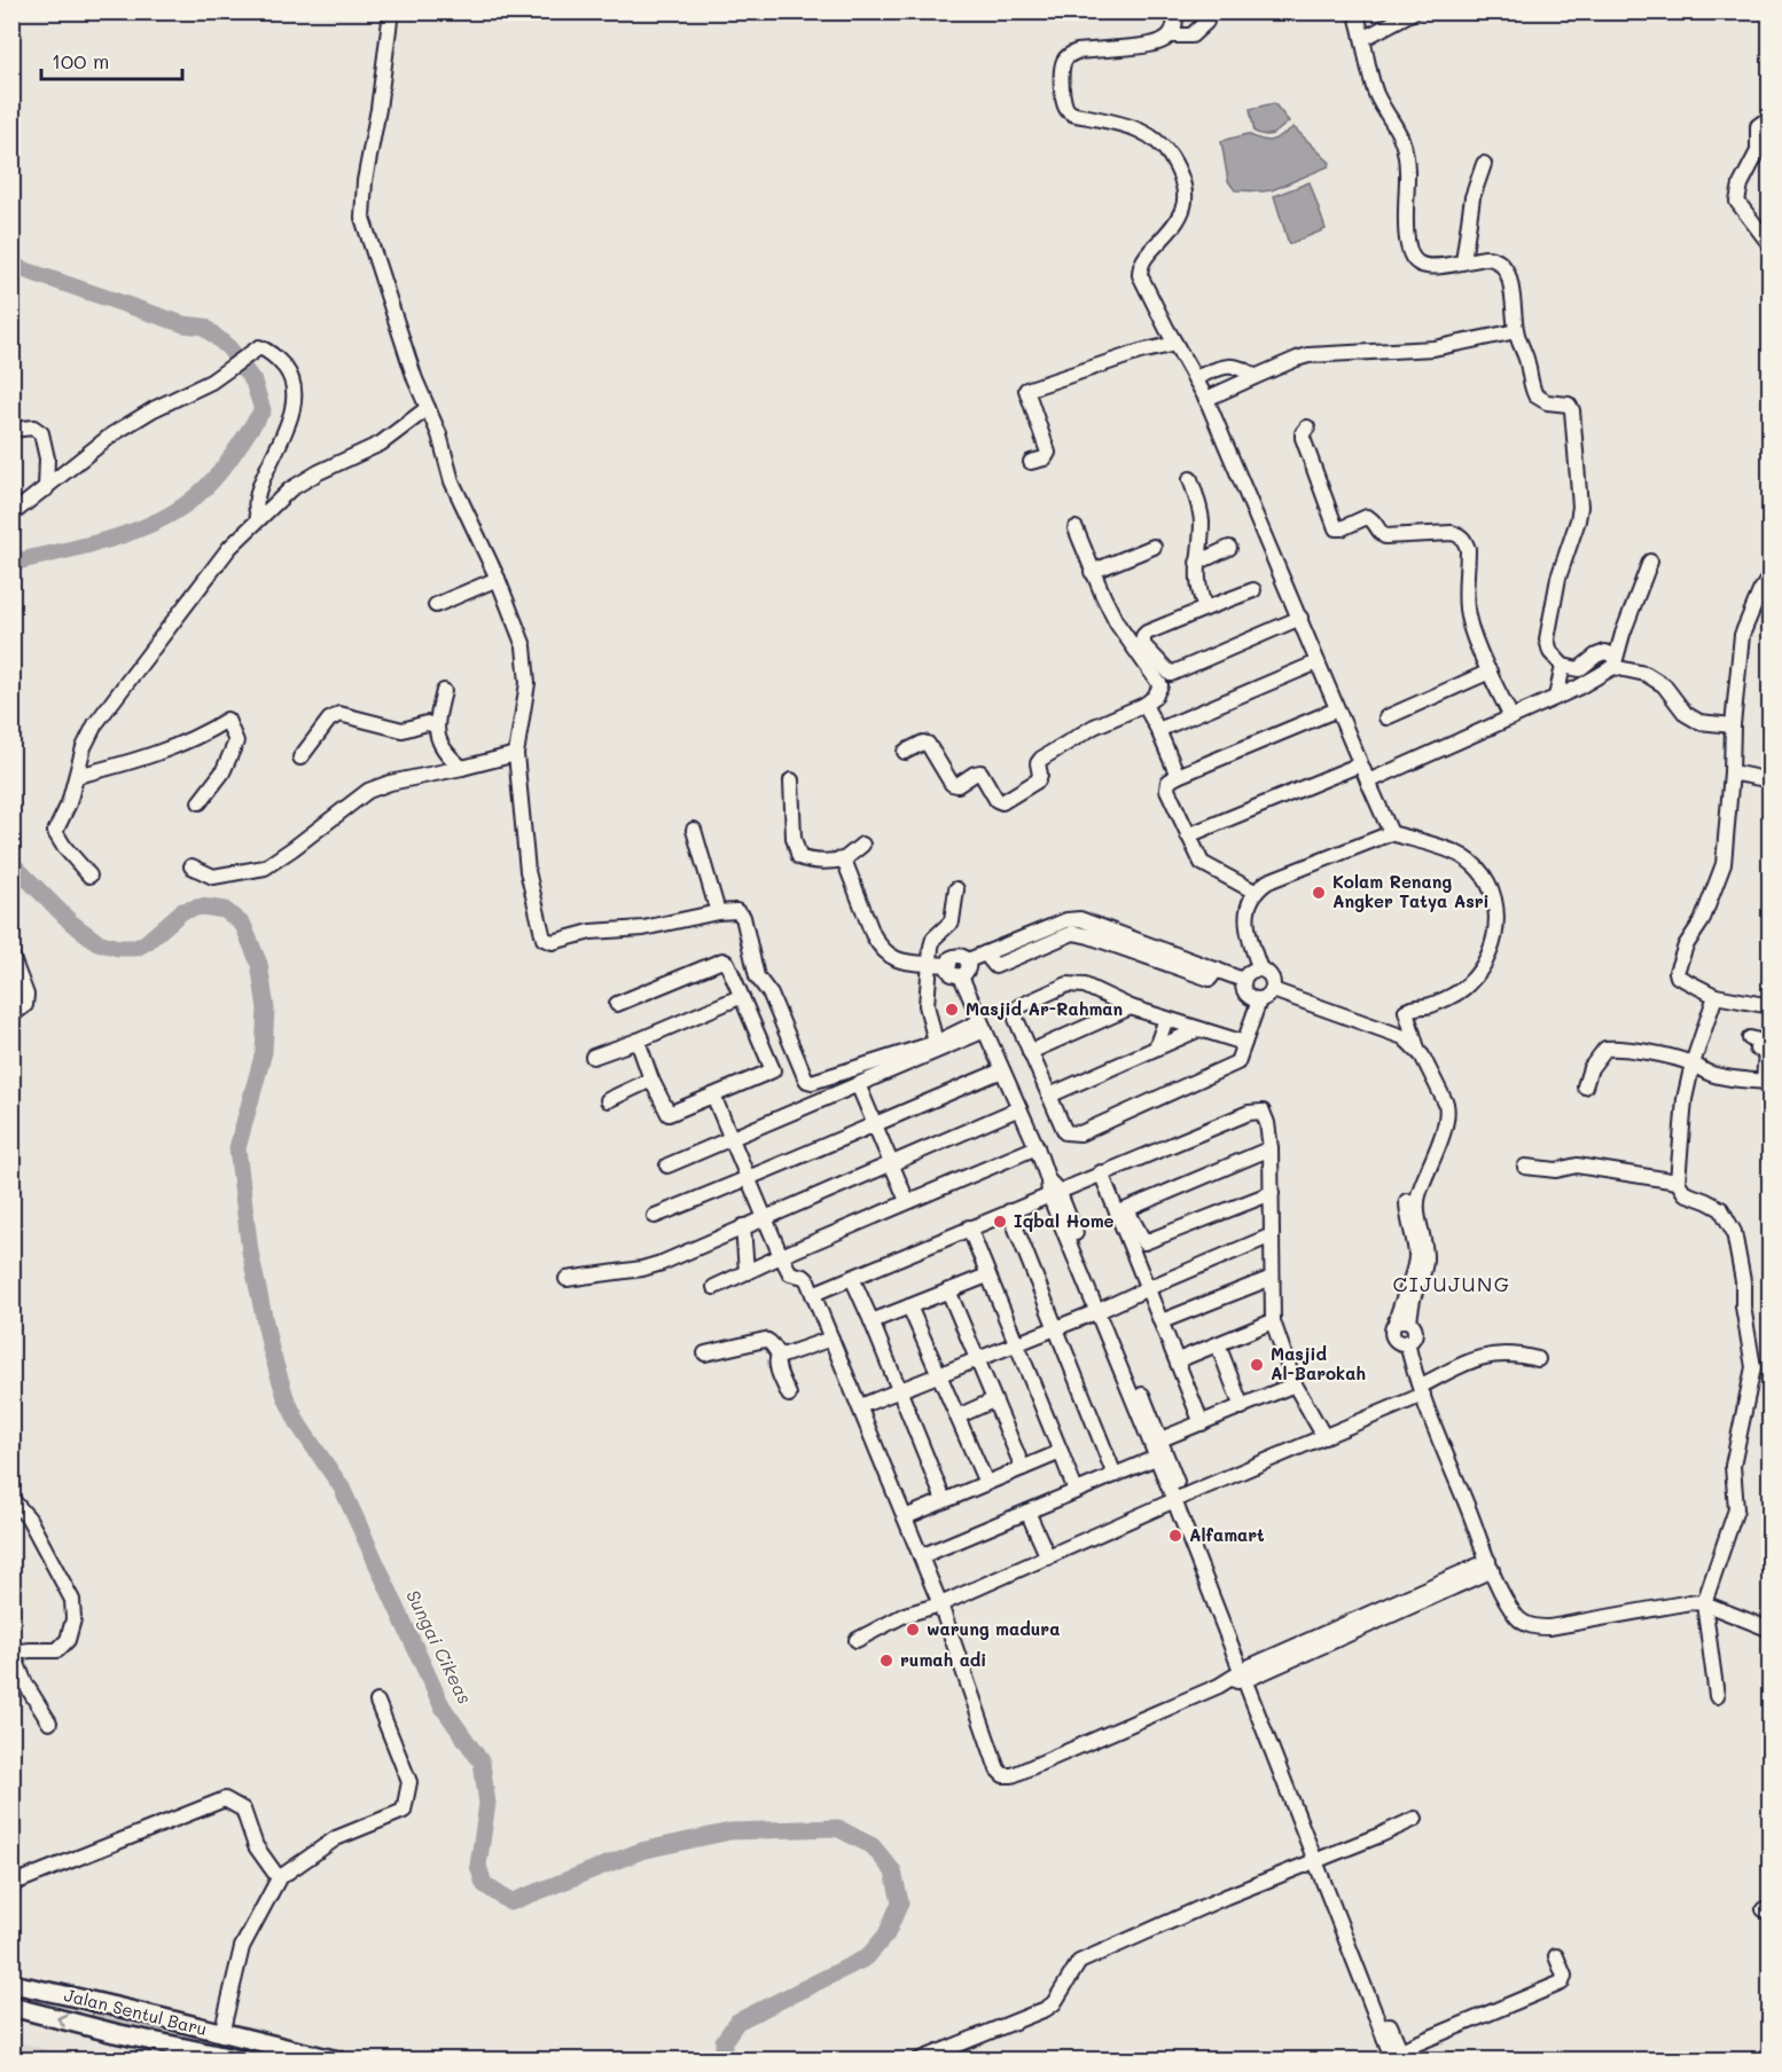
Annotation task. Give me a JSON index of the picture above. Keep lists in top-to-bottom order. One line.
{"streets":{"main road":["Jalan Sentul Baru"]},"districts":["CIJUJUNG"],"water":["Sungai Cikeas"],"places":["Kolam Renang Angker Tatya Asri","Masjid Ar-Rahman","Iqbal Home","Masjid Al-Barokah","Alfamart","warung madura","rumah adi"],"scale_bar":"100 m"}
